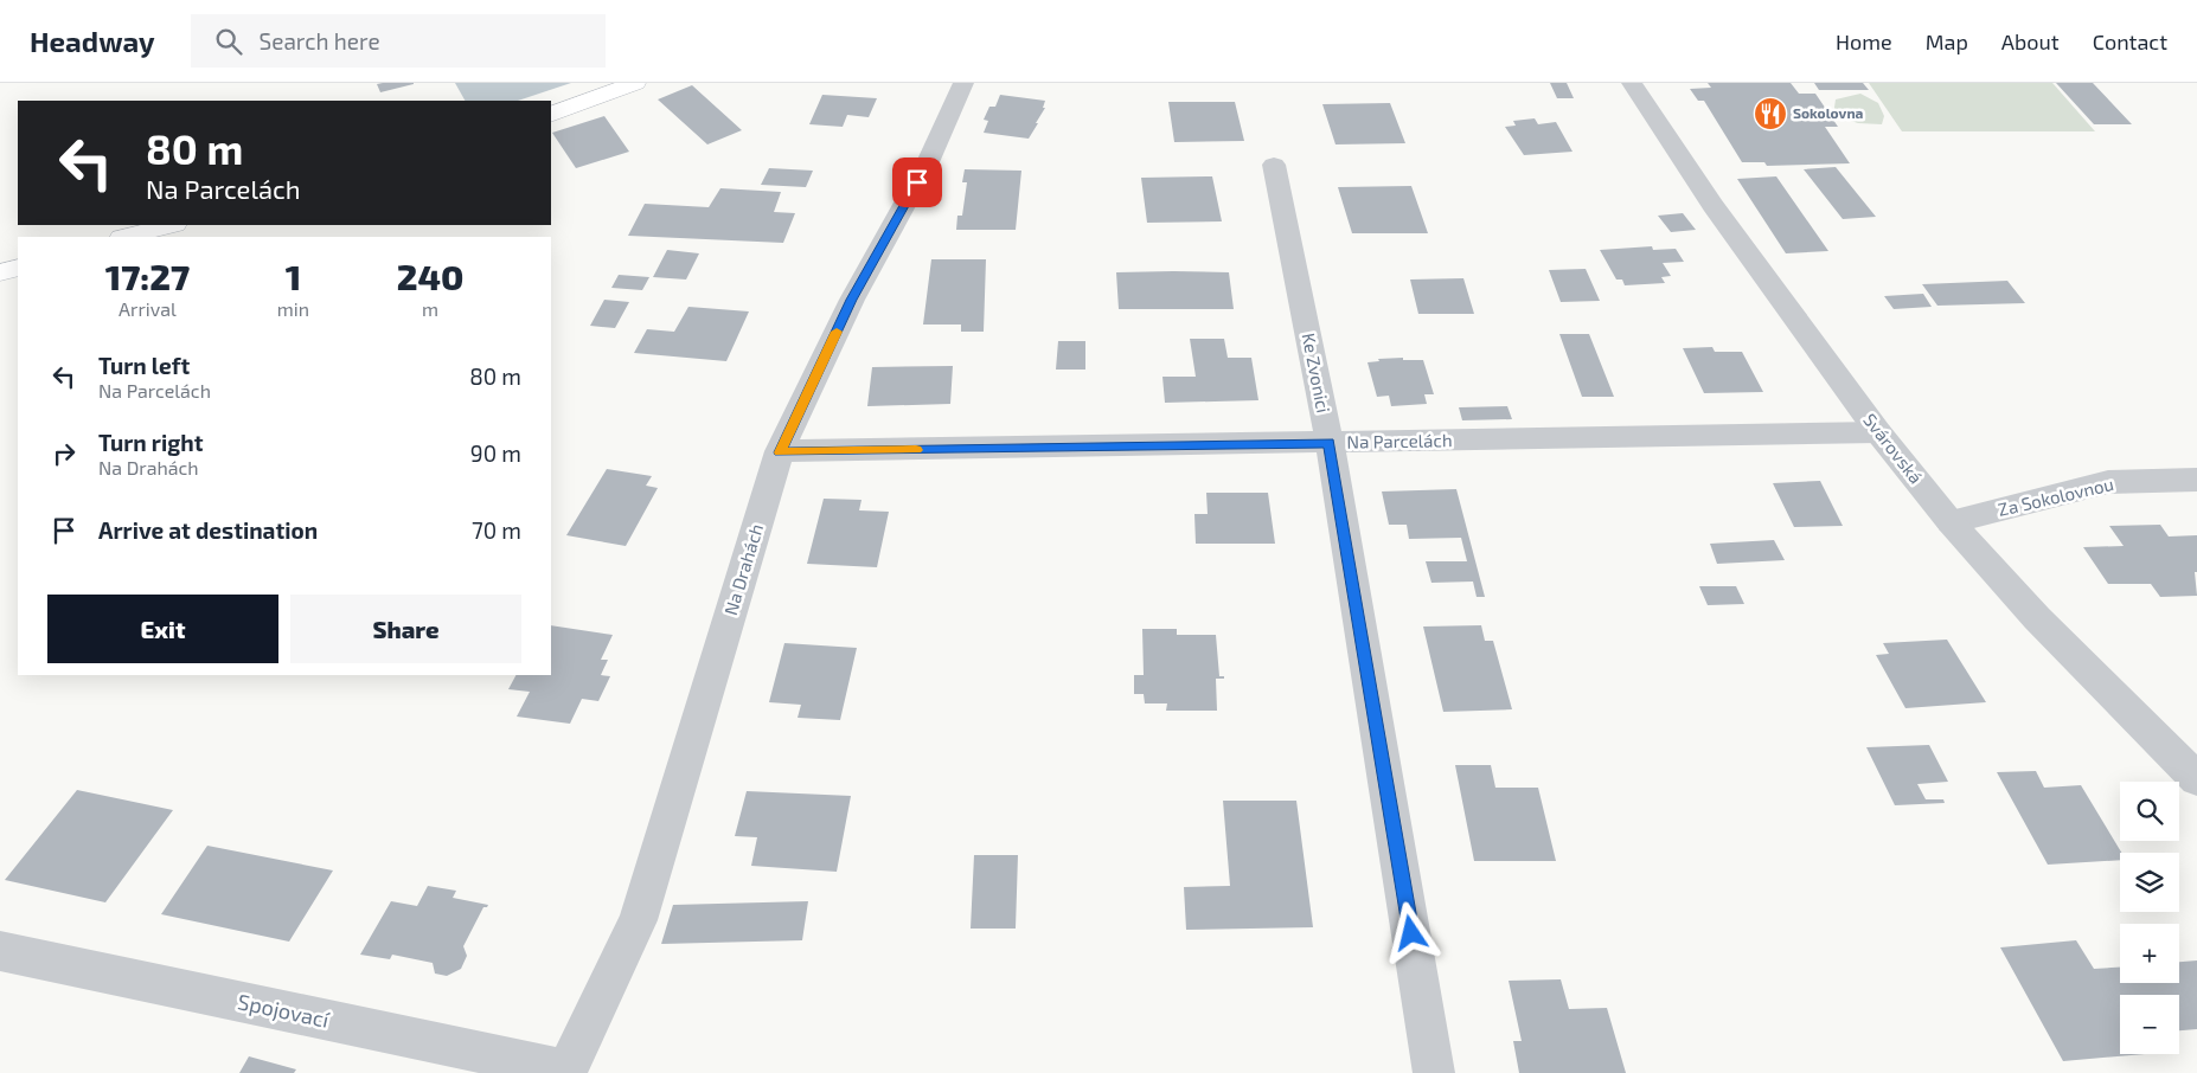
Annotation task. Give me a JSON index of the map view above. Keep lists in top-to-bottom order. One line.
{"streets":{"street":["Ke Zvonici","Na Parcelách","Svárovská","Za Sokolovnou","Na Drahách","Spojovací"]},"crossings":[["Ke Zvonici","Na Parcelách"],["Na Parcelách","Svárovská"],["Na Parcelách","Na Drahách"],["Svárovská","Za Sokolovnou"],["Na Drahách","Spojovací"]],"places":{"restaurant":["Sokolovna"]},"page":{"header":"Headway","search":"Search here","nav":["Home","Map","About","Contact"],"turn":["80 m","Na Parcelách"],"eta":["17:27","Arrival","1","min","240","m"],"list":[{"name":"Turn left","note":"Na Parcelách","value":"80 m"},{"name":"Turn right","note":"Na Drahách","value":"90 m"},{"name":"Arrive at destination","value":"70 m"}],"buttons":["Exit","Share"],"map_buttons":["+","−"]}}
